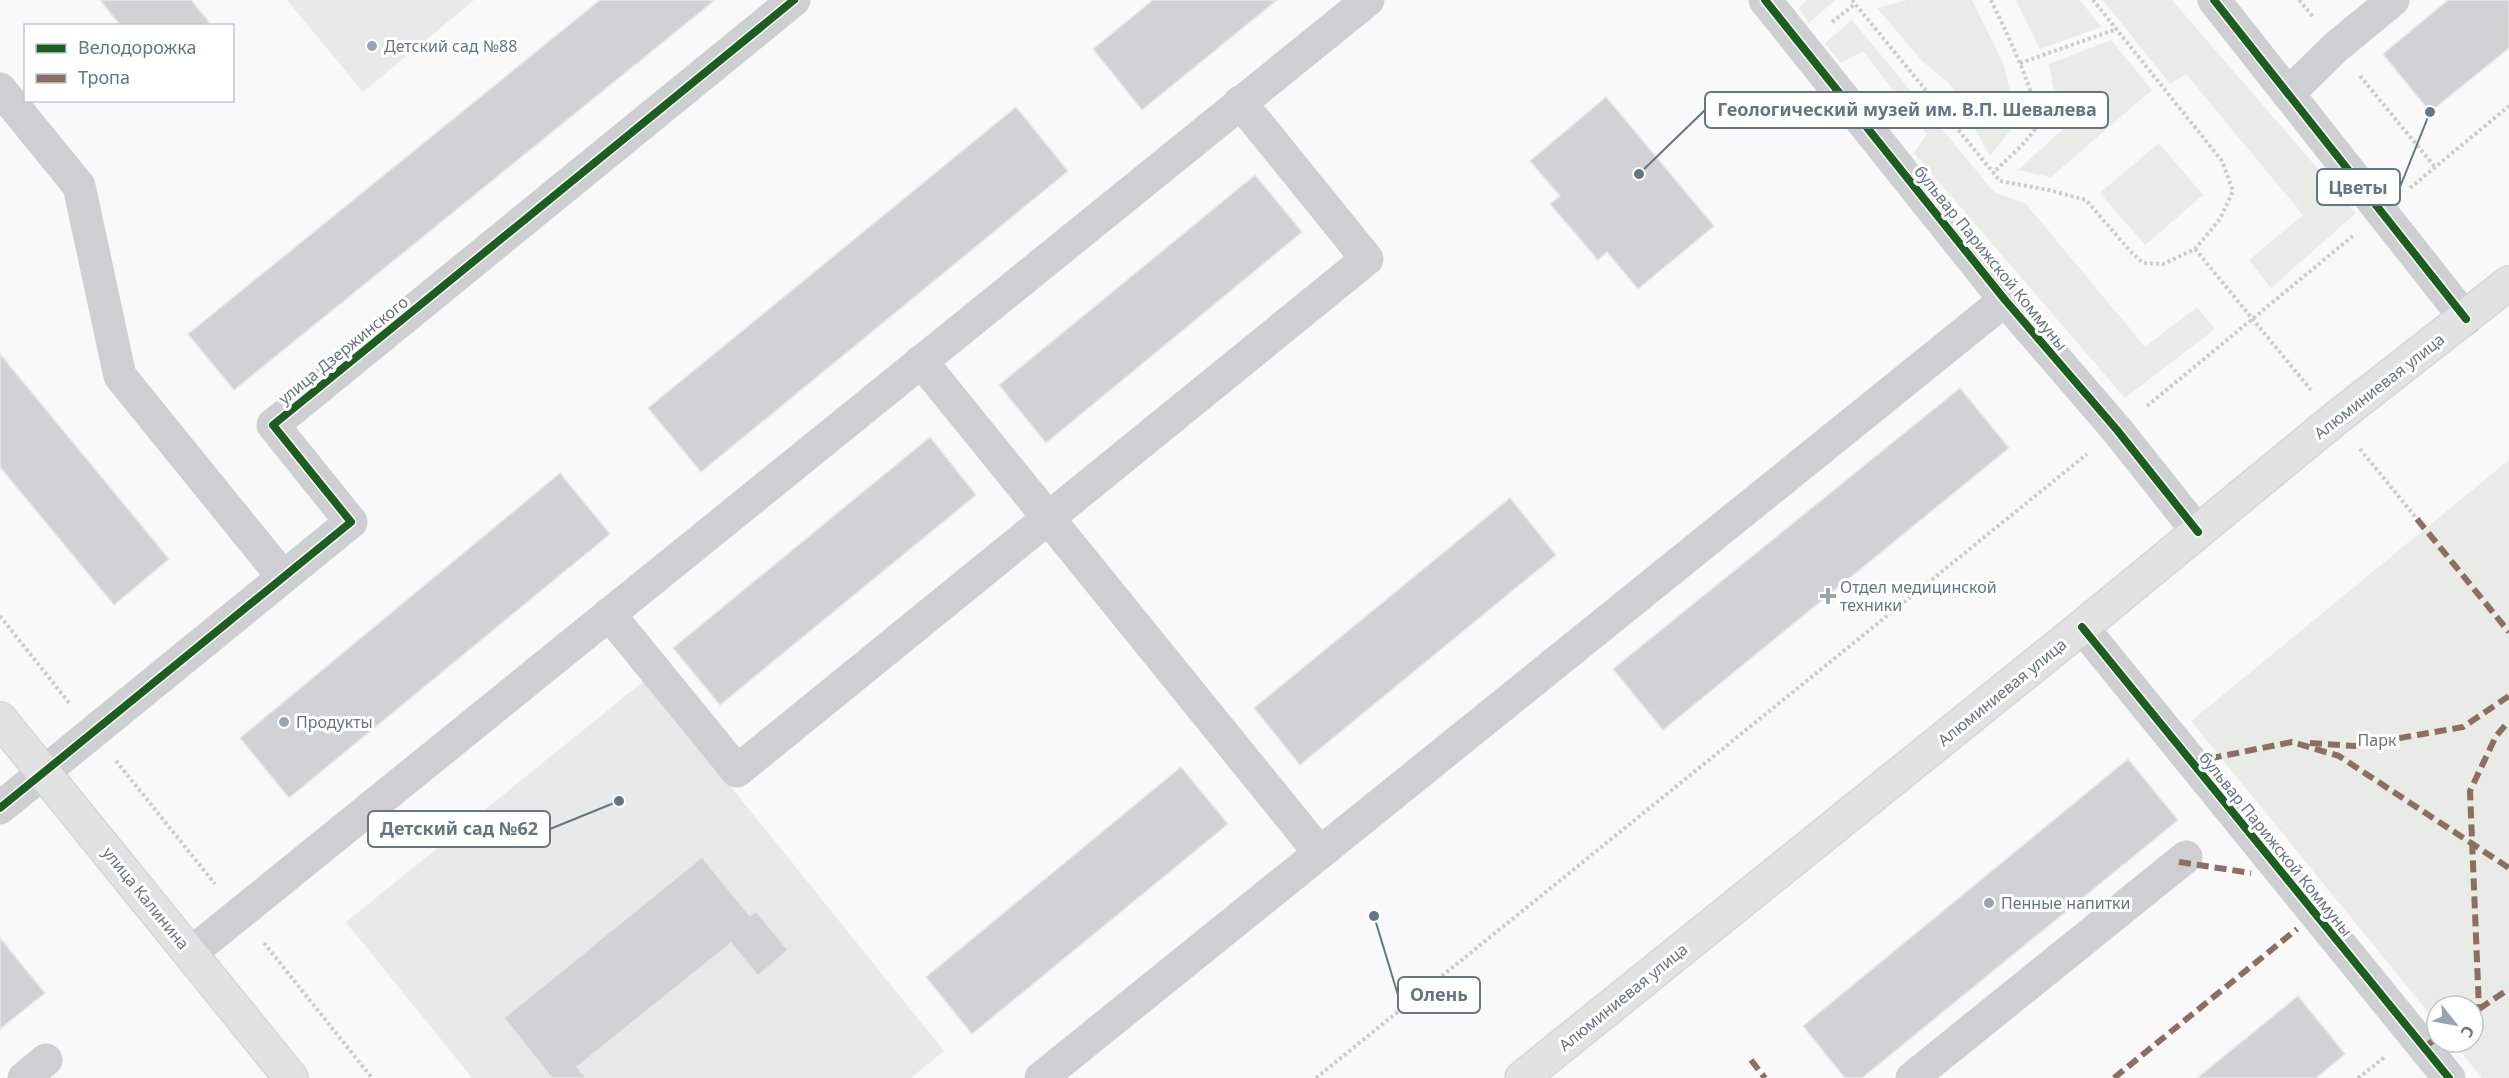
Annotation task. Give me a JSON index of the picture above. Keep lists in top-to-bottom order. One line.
{"streets":{"main road":["Алюминиевая улица","улица Калинина"],"street":["бульвар Парижской Коммуны","улица Дзержинского"]},"crossings":[["бульвар Парижской Коммуны","Алюминиевая улица"],["улица Дзержинского","улица Калинина"]],"parks":["Парк"],"places":{"other":["Детский сад №88","Цветы","Геологический музей им. В.П. Шевалева","Продукты","Детский сад №62","Пенные напитки","Олень"],"health":["Отдел медицинской техники"]},"legend":["Велодорожка","Тропа"],"north":"bottom right"}
